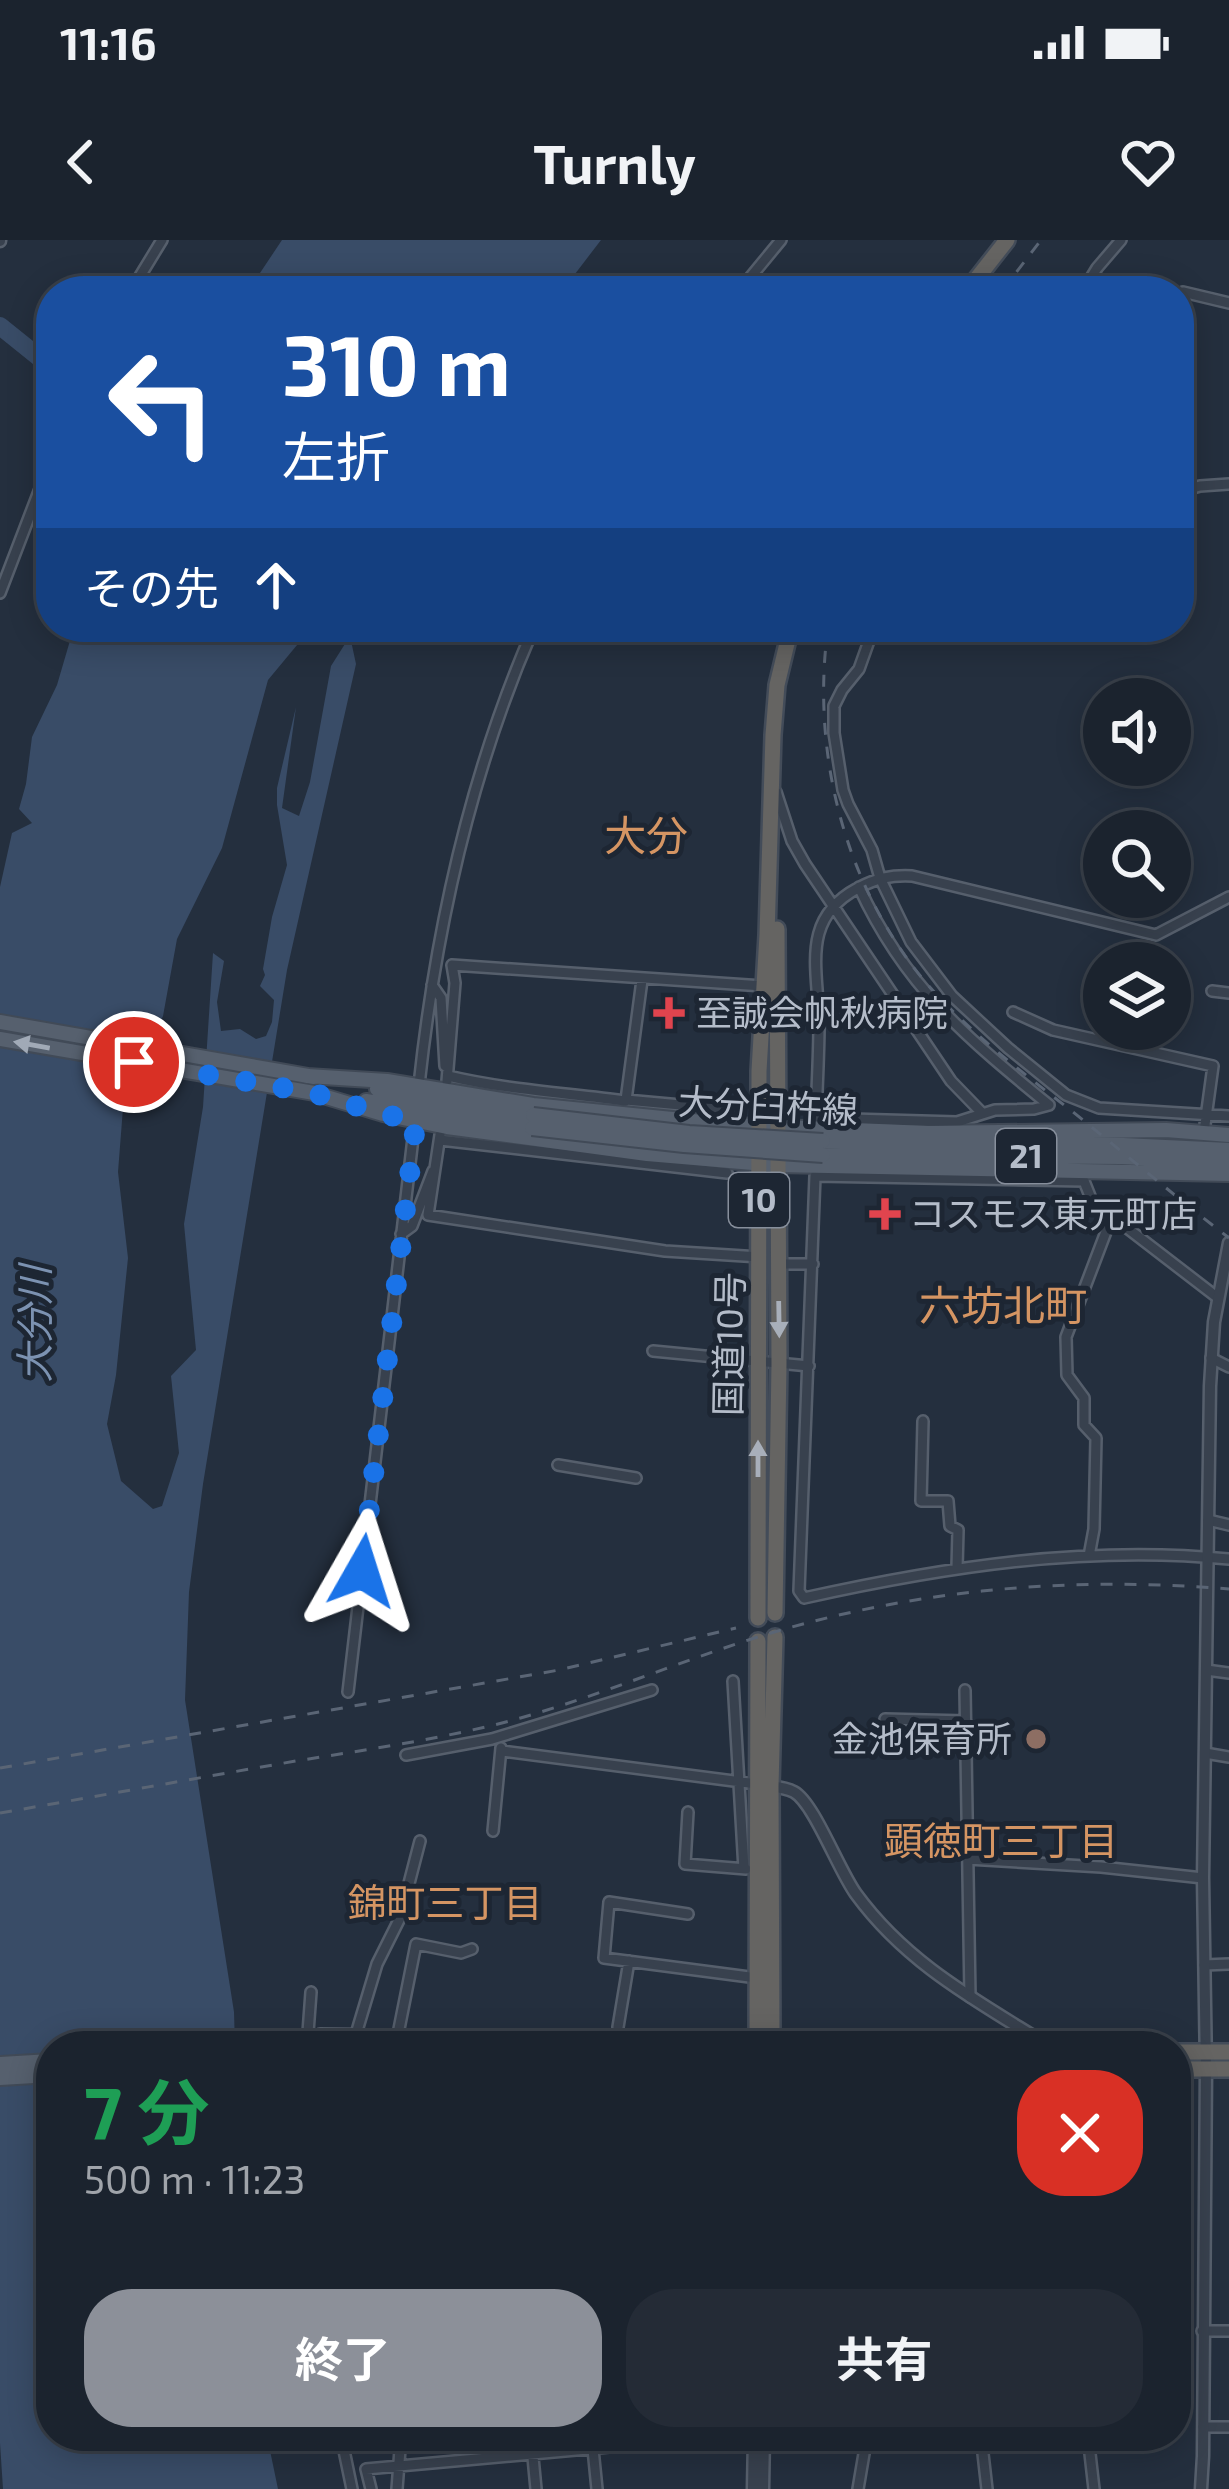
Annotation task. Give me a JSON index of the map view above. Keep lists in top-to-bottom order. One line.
{"streets":{"highway":["10","国道10号"],"main road":["大分臼杵線","21"]},"districts":["大分","六坊北町","顕徳町三丁目","錦町三丁目"],"water":["大分川"],"places":{"health":["至誠会帆秋病院","コスモス東元町店"],"other":["金池保育所"]},"page":{"status":"11:16","header":"Turnly","turn":["310 m","左折"],"then":"その先","heading":["7 分","500 m · 11:23"],"buttons":["終了","共有"]}}
